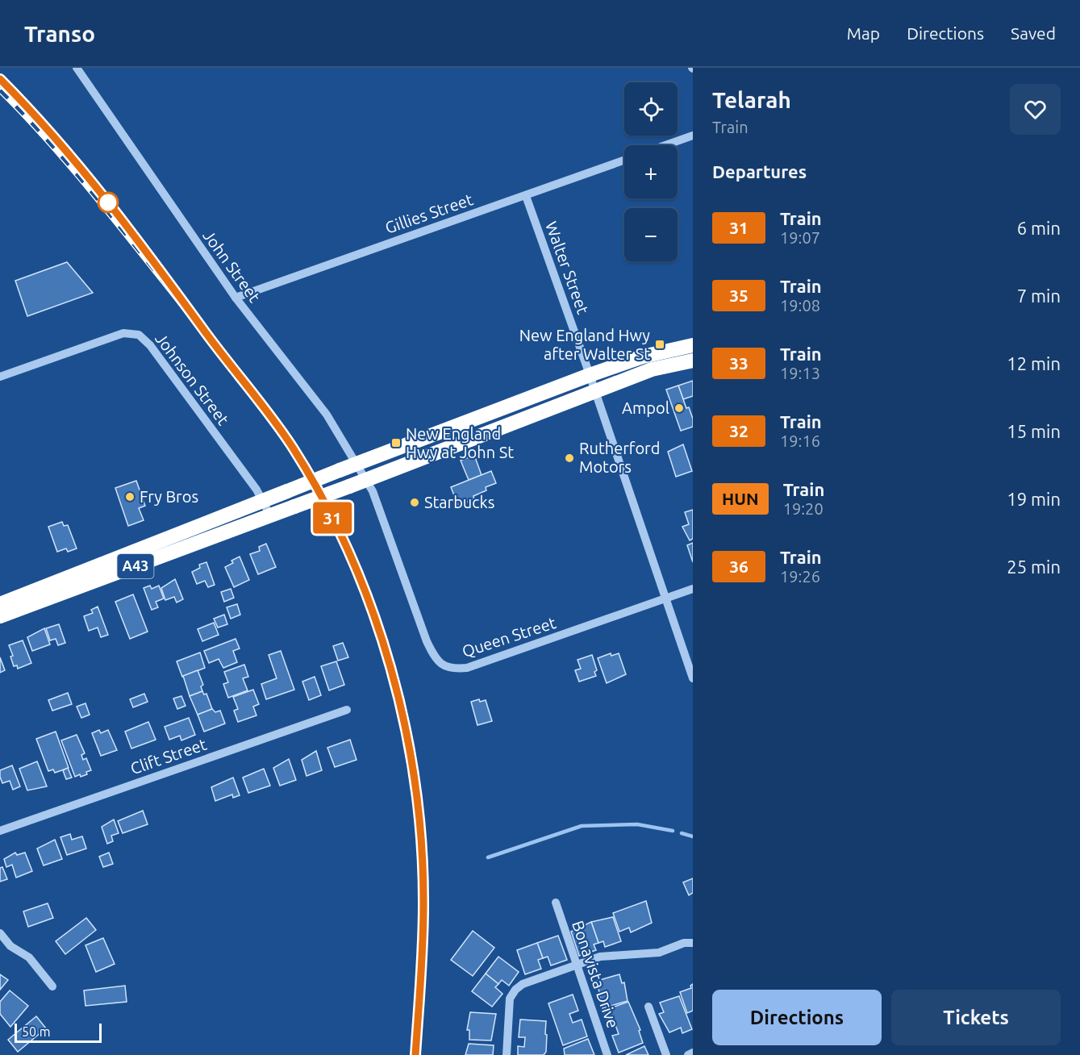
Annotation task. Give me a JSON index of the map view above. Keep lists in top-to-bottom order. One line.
{"streets":{"highway":["A43"],"street":["Gillies Street","John Street","Walter Street","Johnson Street","Queen Street","Clift Street","Bonavista Drive"]},"crossings":[["Gillies Street","John Street"],["Gillies Street","Walter Street"],["John Street","A43"],["John Street","Queen Street"],["Walter Street","A43"],["Walter Street","Queen Street"],["Johnson Street","A43"],["A43","Queen Street"]],"places":{"transit":["New England Hwy after Walter St","New England Hwy at John St"],"other":["Ampol","Rutherford Motors","Fry Bros","Starbucks"]},"scale_bar":"50 m","page":{"header":"Transo","nav":["Map","Directions","Saved"],"on_map":"31","heading":[["Telarah","Train"],"Departures"],"map_buttons":["+","−"],"list":[{"mark":"31","name":"Train","note":"19:07","value":"6 min"},{"mark":"35","name":"Train","note":"19:08","value":"7 min"},{"mark":"33","name":"Train","note":"19:13","value":"12 min"},{"mark":"32","name":"Train","note":"19:16","value":"15 min"},{"mark":"HUN","name":"Train","note":"19:20","value":"19 min"},{"mark":"36","name":"Train","note":"19:26","value":"25 min"}],"buttons":["Directions","Tickets"],"scale":"50 m"}}
